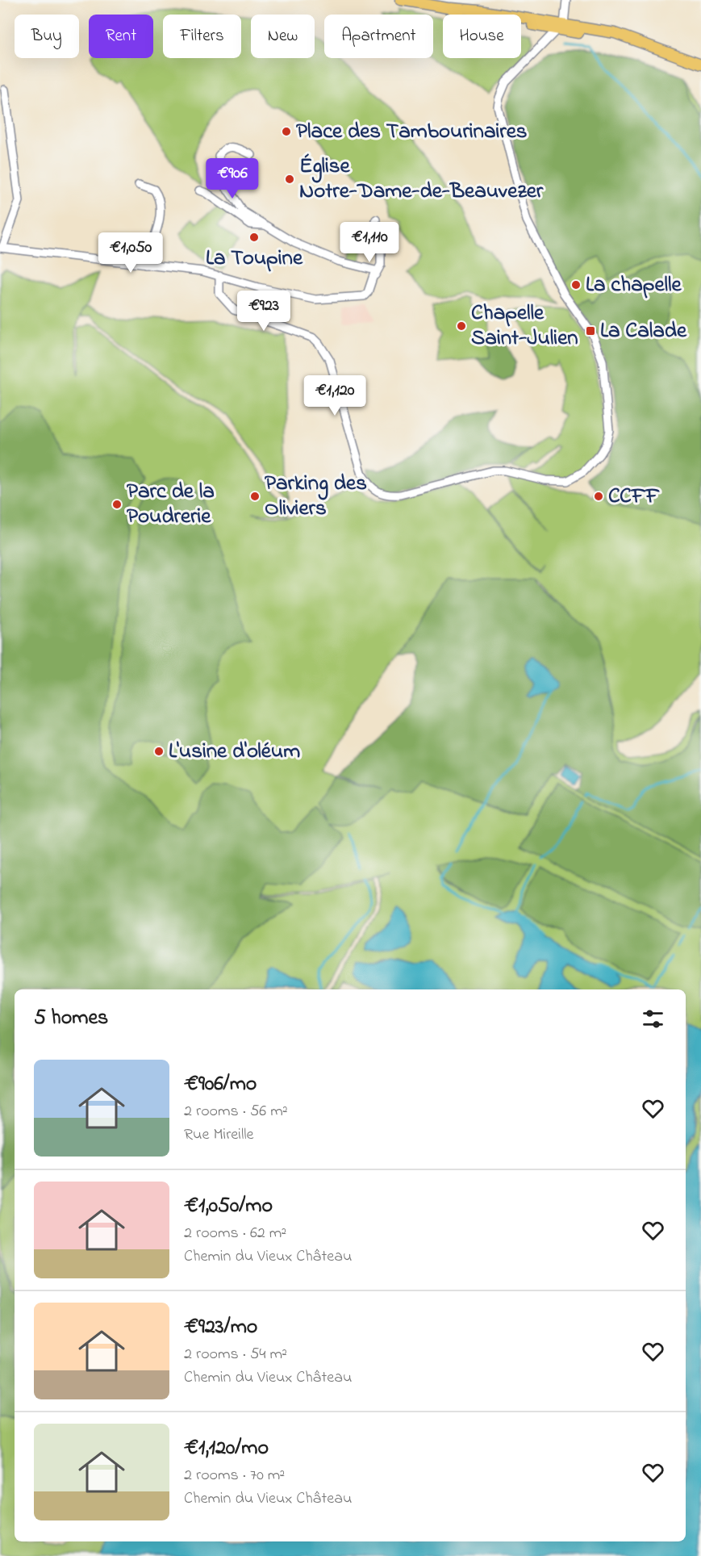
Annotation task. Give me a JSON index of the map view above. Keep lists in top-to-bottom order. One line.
{"places":{"other":["Place des Tambourinaires","Église Notre-Dame-de-Beauvezer","La Toupine","La chapelle","Chapelle Saint-Julien","Parking des Oliviers","CCFF","Parc de la Poudrerie","L'usine d'oléum"],"transit":["La Calade"]},"page":{"chip":["Buy","Rent","Filters","New","Apartment","House"],"price":["€906","€1,110","€1,050","€923","€1,120"],"heading":"5 homes","list":[{"name":"€906/mo","note":"2 rooms · 56 m² · Rue Mireille"},{"name":"€1,050/mo","note":"2 rooms · 62 m² · Chemin du Vieux Château"},{"name":"€923/mo","note":"2 rooms · 54 m² · Chemin du Vieux Château"},{"name":"€1,120/mo","note":"2 rooms · 70 m² · Chemin du Vieux Château"}]}}
